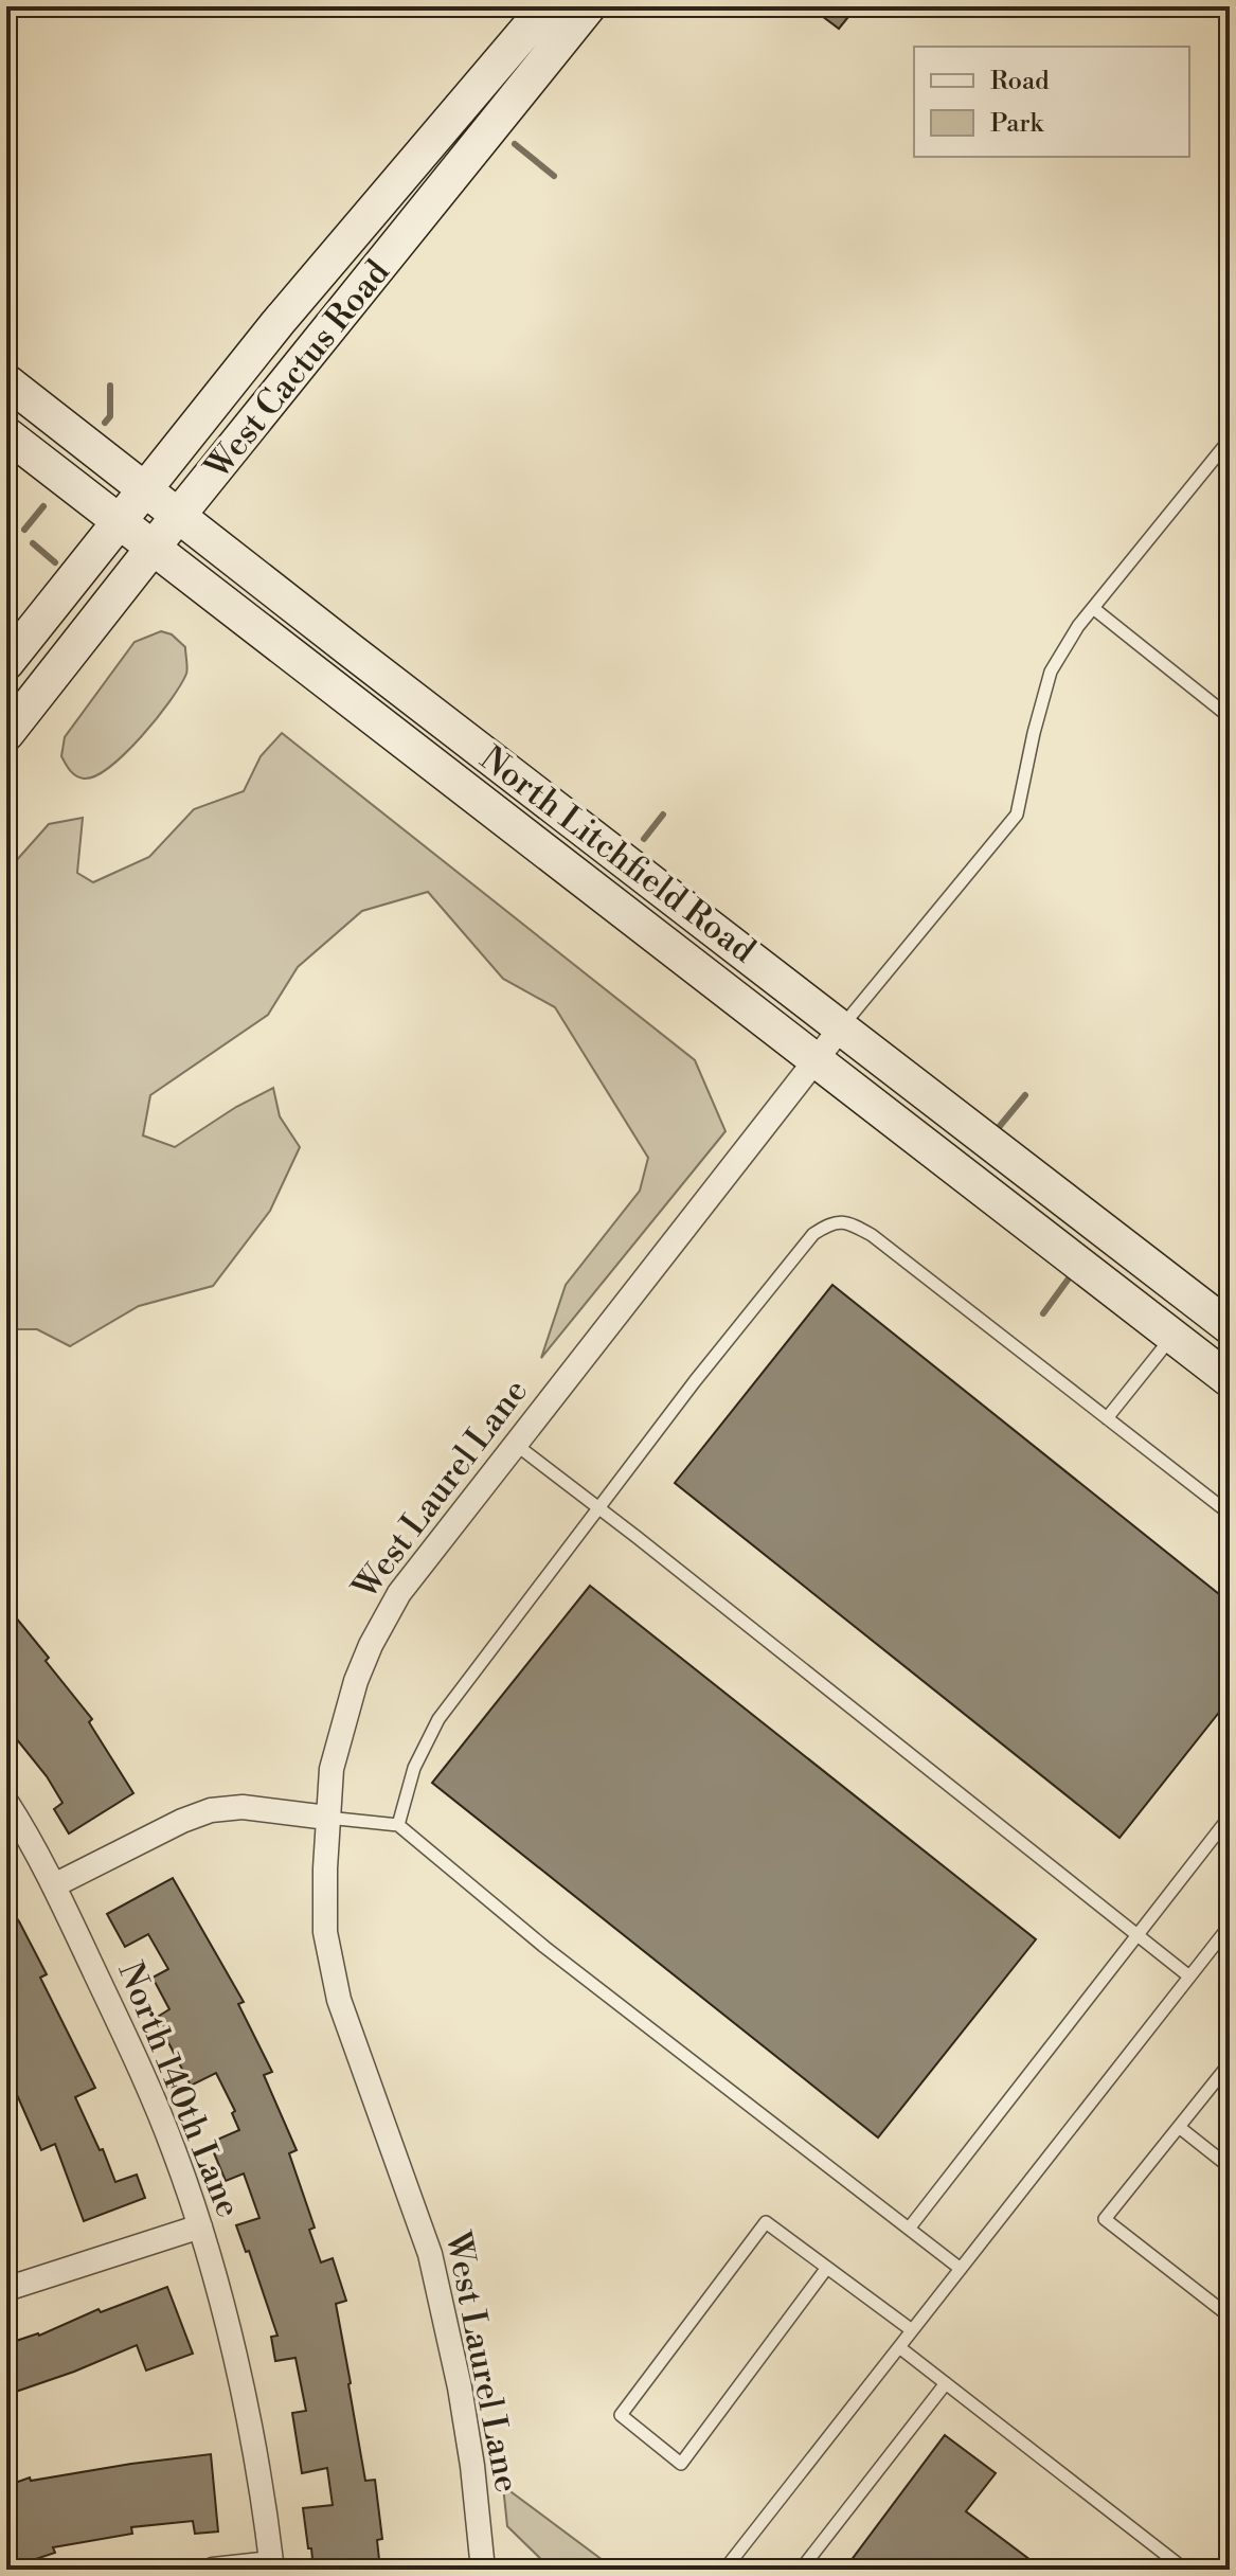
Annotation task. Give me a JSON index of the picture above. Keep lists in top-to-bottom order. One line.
{"streets":{"main road":["West Cactus Road","North Litchfield Road"],"street":["West Laurel Lane","North 140th Lane"]},"crossings":[["West Cactus Road","North Litchfield Road"],["North Litchfield Road","West Laurel Lane"]],"legend":["Road","Park"]}
